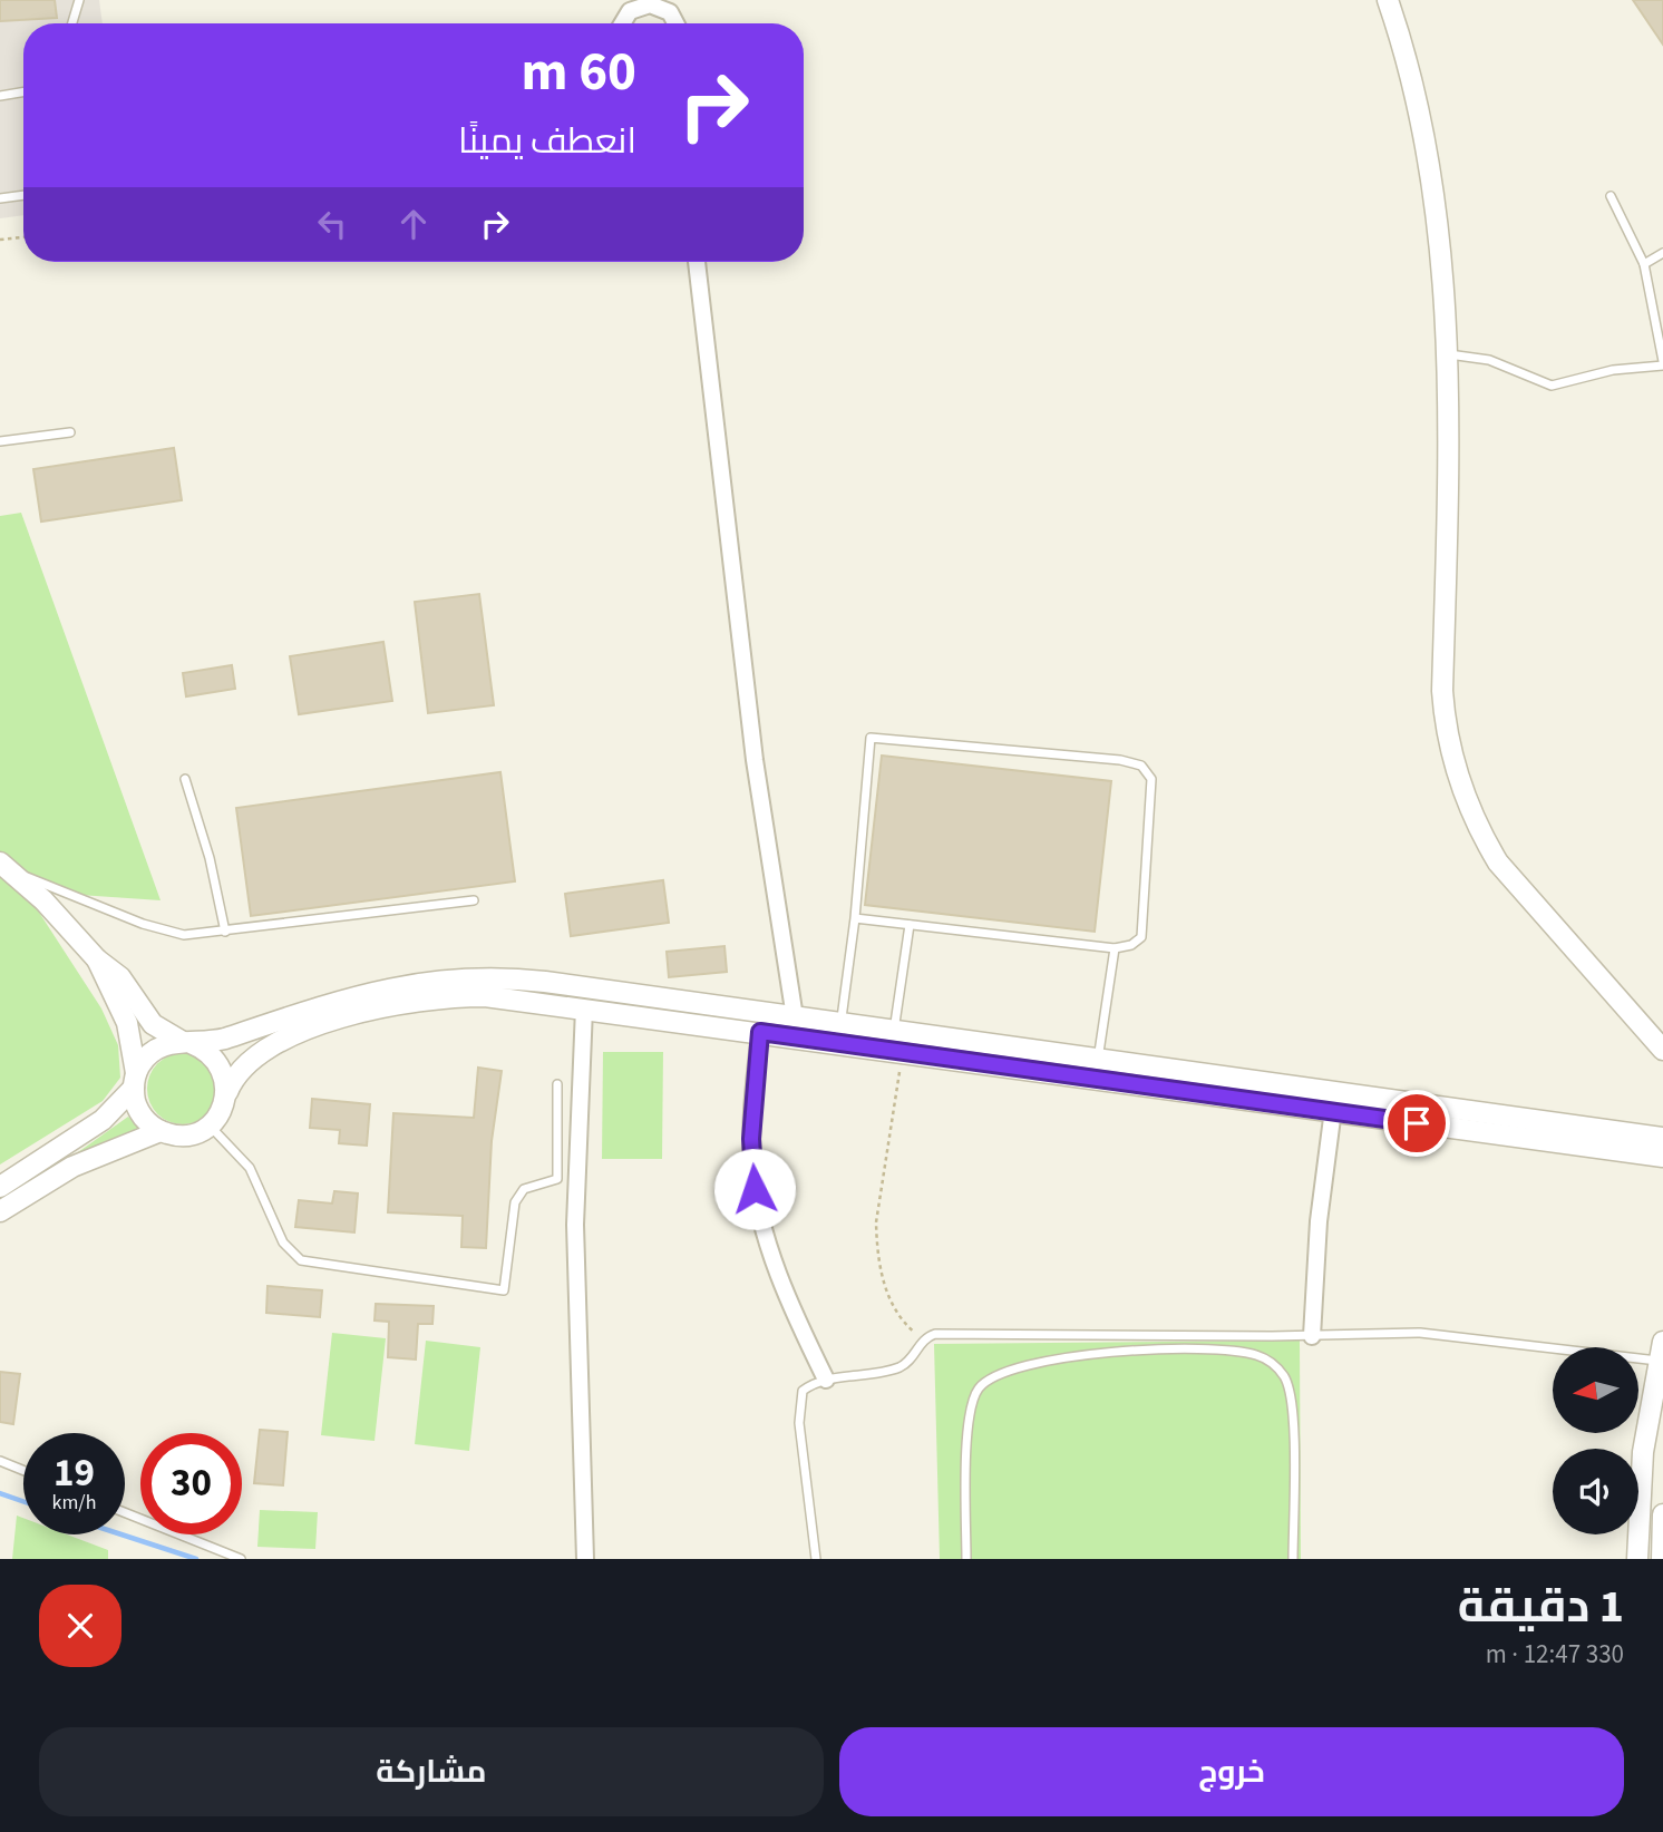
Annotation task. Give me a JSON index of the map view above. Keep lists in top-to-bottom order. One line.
{"north":"left","page":{"turn":["60 m","انعطف يمينًا"],"speed":"19 km/h","limit":"30","heading":["1 دقيقة","330 m · 12:47"],"buttons":["خروج","مشاركة"]}}
